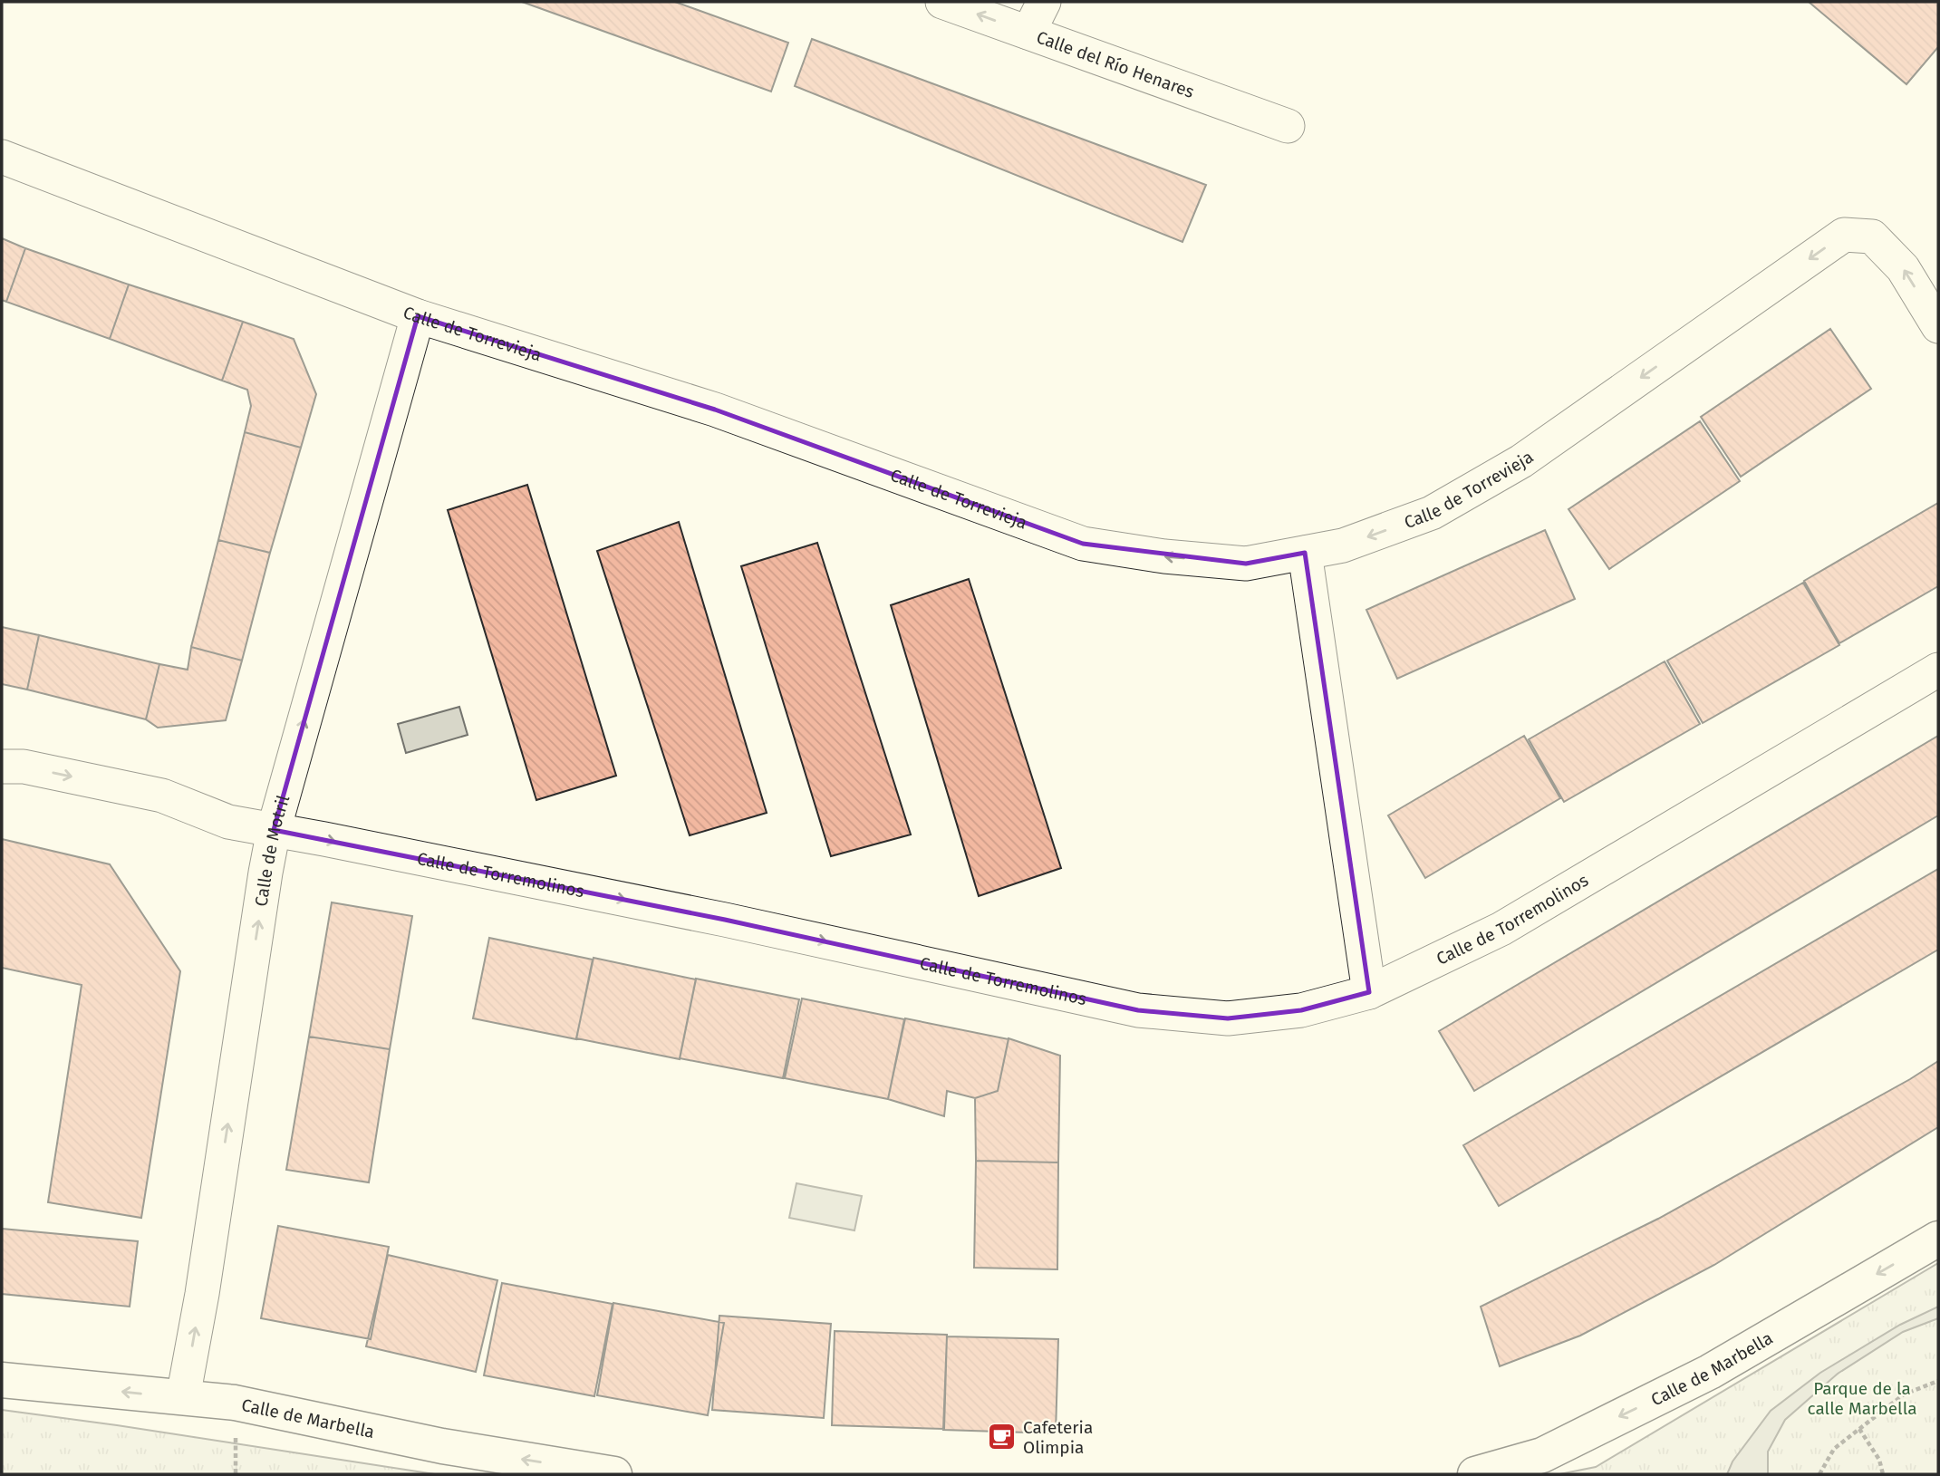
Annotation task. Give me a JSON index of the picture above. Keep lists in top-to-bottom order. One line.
{"streets":{"street":["Calle del Río Henares","Calle de Torrevieja","Calle de Motril","Calle de Torremolinos","Calle de Marbella"]},"crossings":[["Calle de Torrevieja","Calle de Motril"],["Calle de Motril","Calle de Torremolinos"],["Calle de Motril","Calle de Marbella"]],"one_way":["Calle de Torrevieja","Calle de Motril","Calle de Torremolinos","Calle de Marbella"],"parks":["Parque de la calle Marbella"],"places":{"cafe":["Cafeteria Olimpia"]}}
